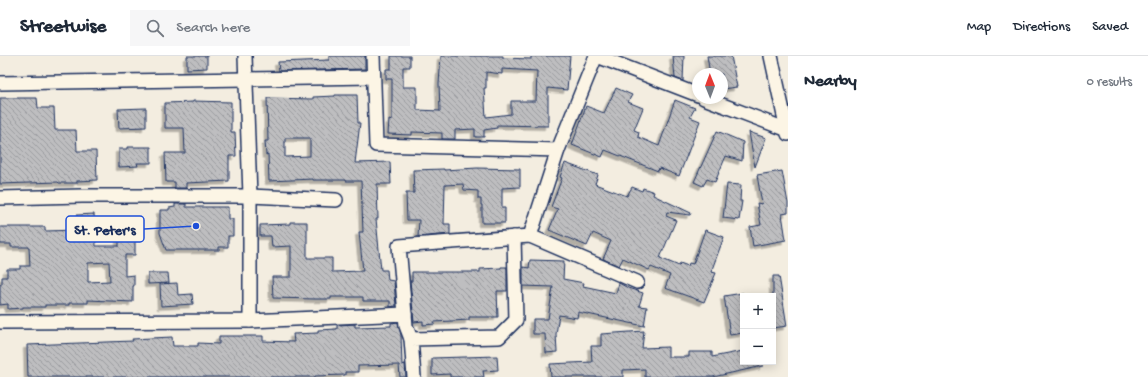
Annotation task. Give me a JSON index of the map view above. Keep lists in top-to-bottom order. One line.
{"places":["St. Peter's"],"north":"top","page":{"header":"Streetwise","search":"Search here","nav":["Map","Directions","Saved"],"heading":["Nearby","0 results"],"map_buttons":["+","−"]}}
